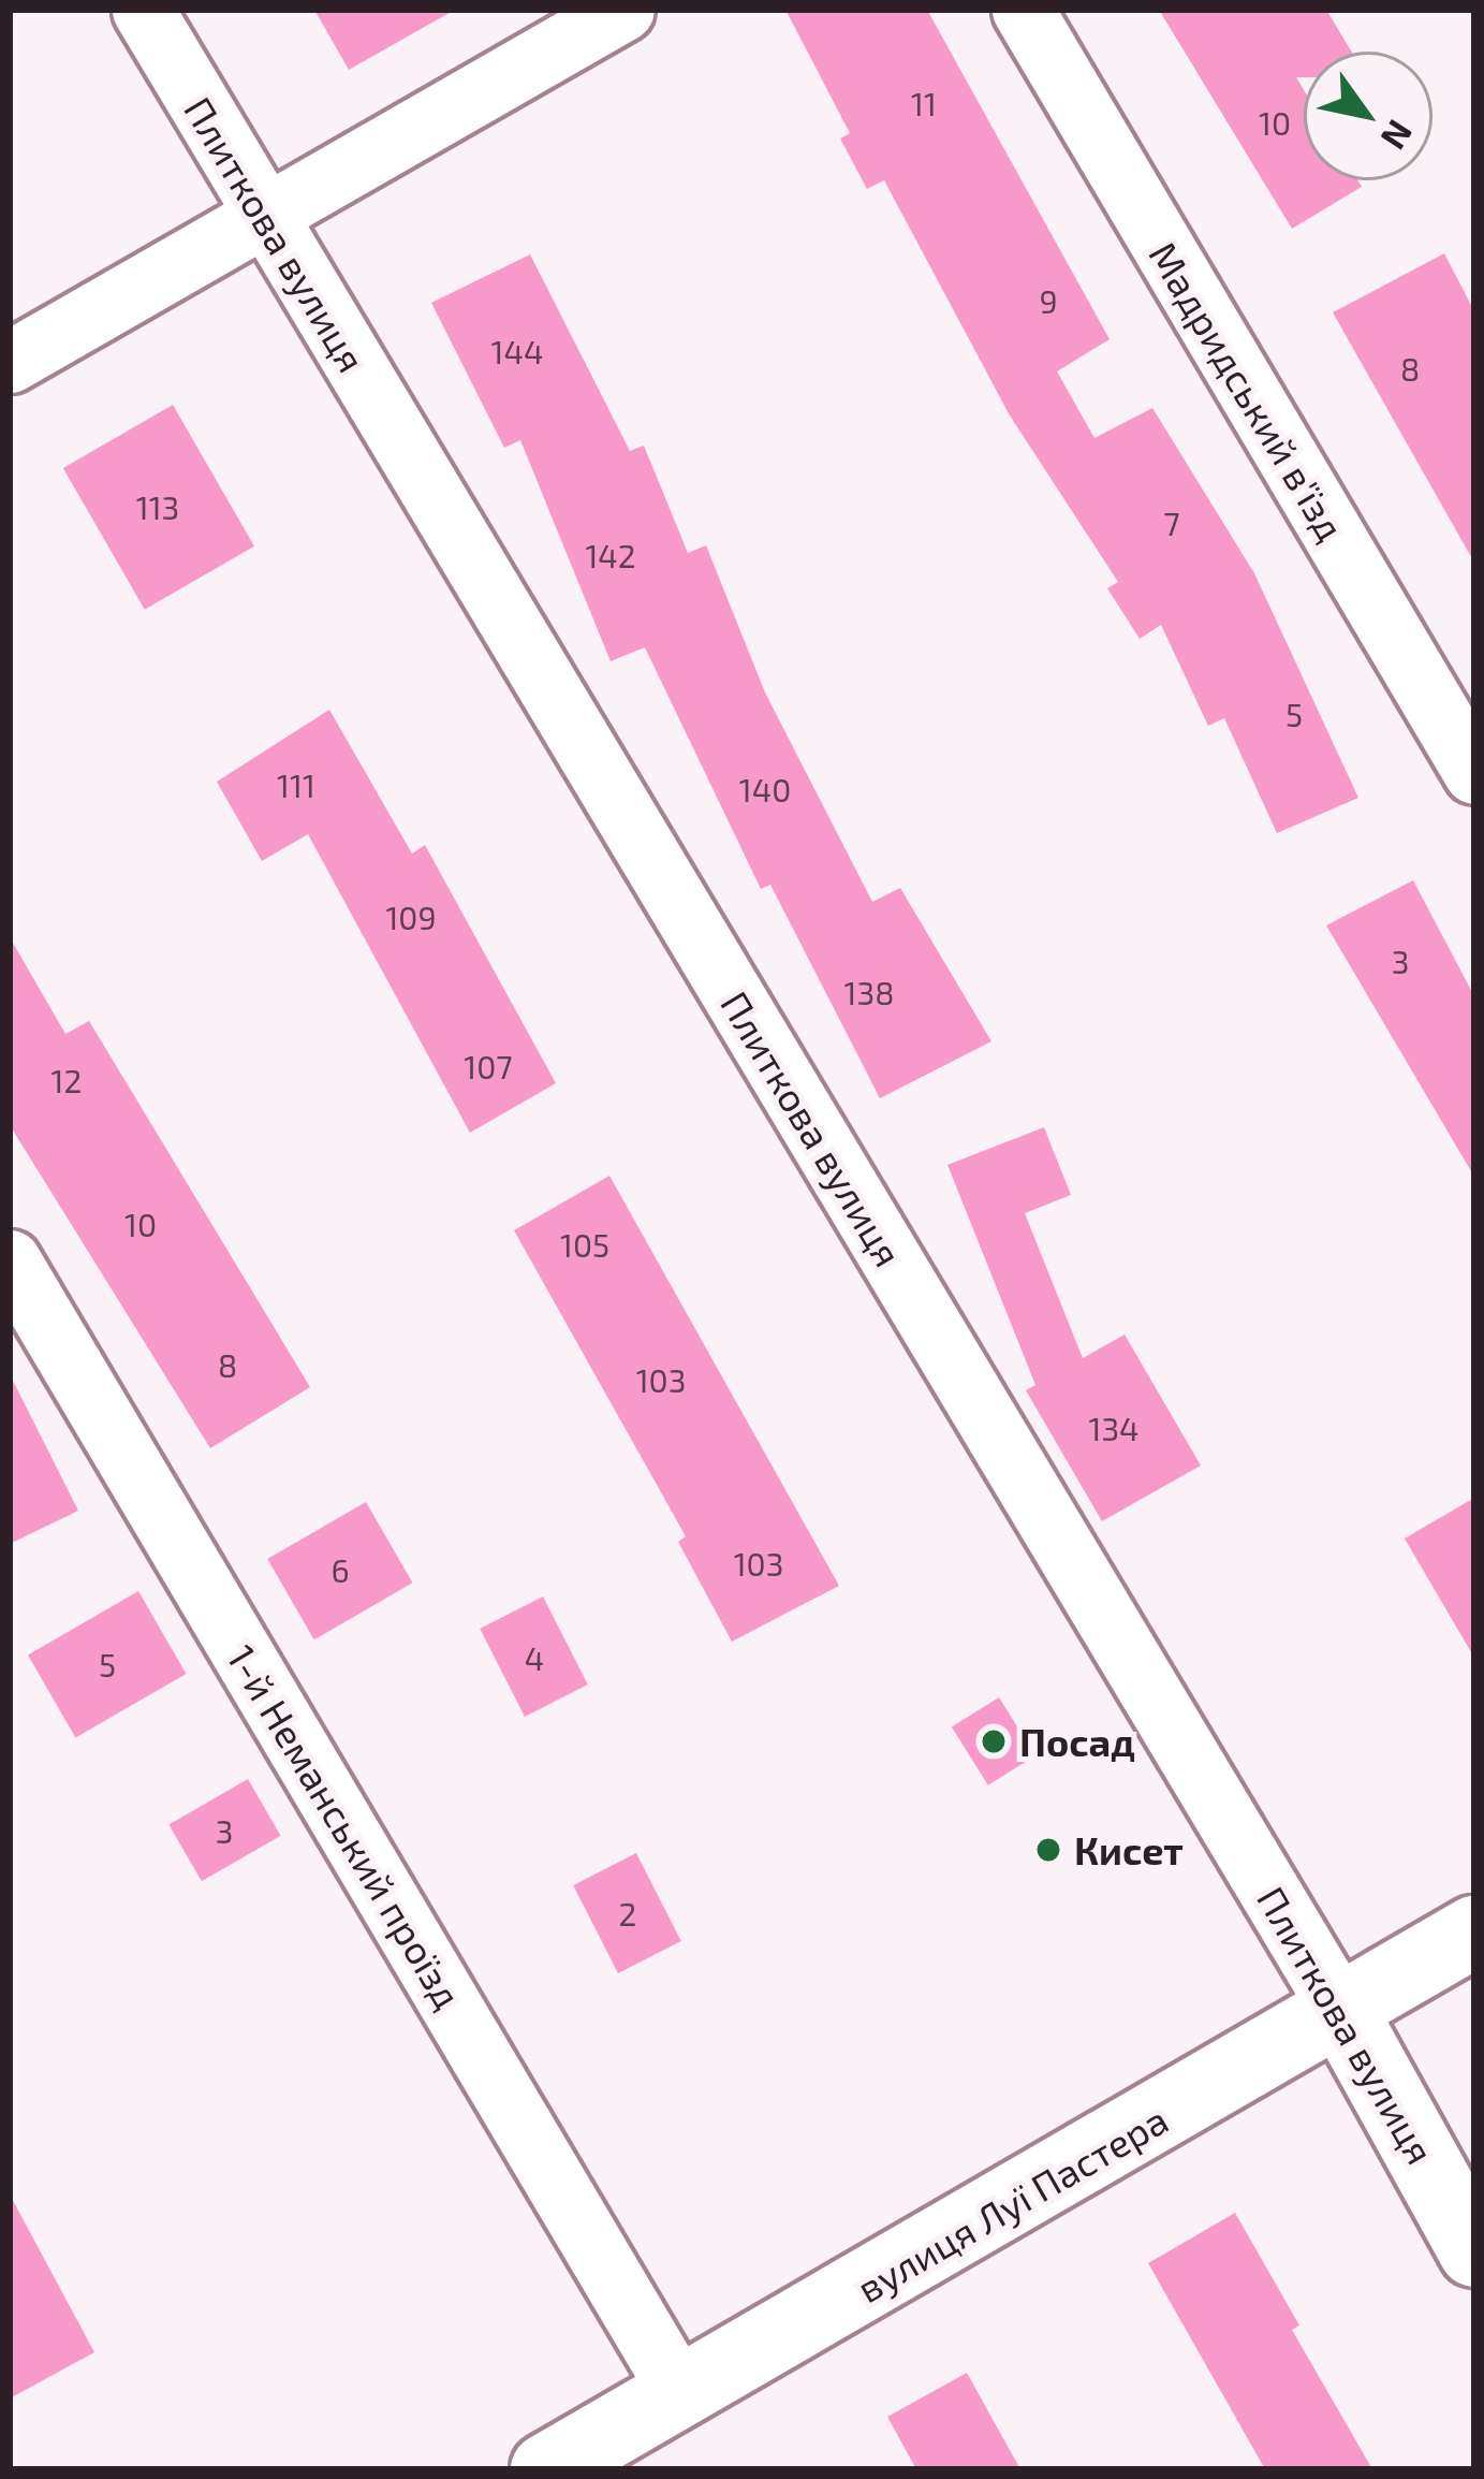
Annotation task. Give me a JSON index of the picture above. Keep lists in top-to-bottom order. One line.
{"streets":{"street":["Плиткова вулиця","Мадридський в'їзд","1-й Неманський проїзд","вулиця Луї Пастера"]},"crossings":[["Плиткова вулиця","вулиця Луї Пастера"],["1-й Неманський проїзд","вулиця Луї Пастера"]],"places":["Посад","Кисет"],"house_numbers":["11","10","9","144","8","113","7","142","5","111","140","109","3","138","107","12","10","105","8","103","134","103","6","4","5","3","2"],"north":"bottom right"}
